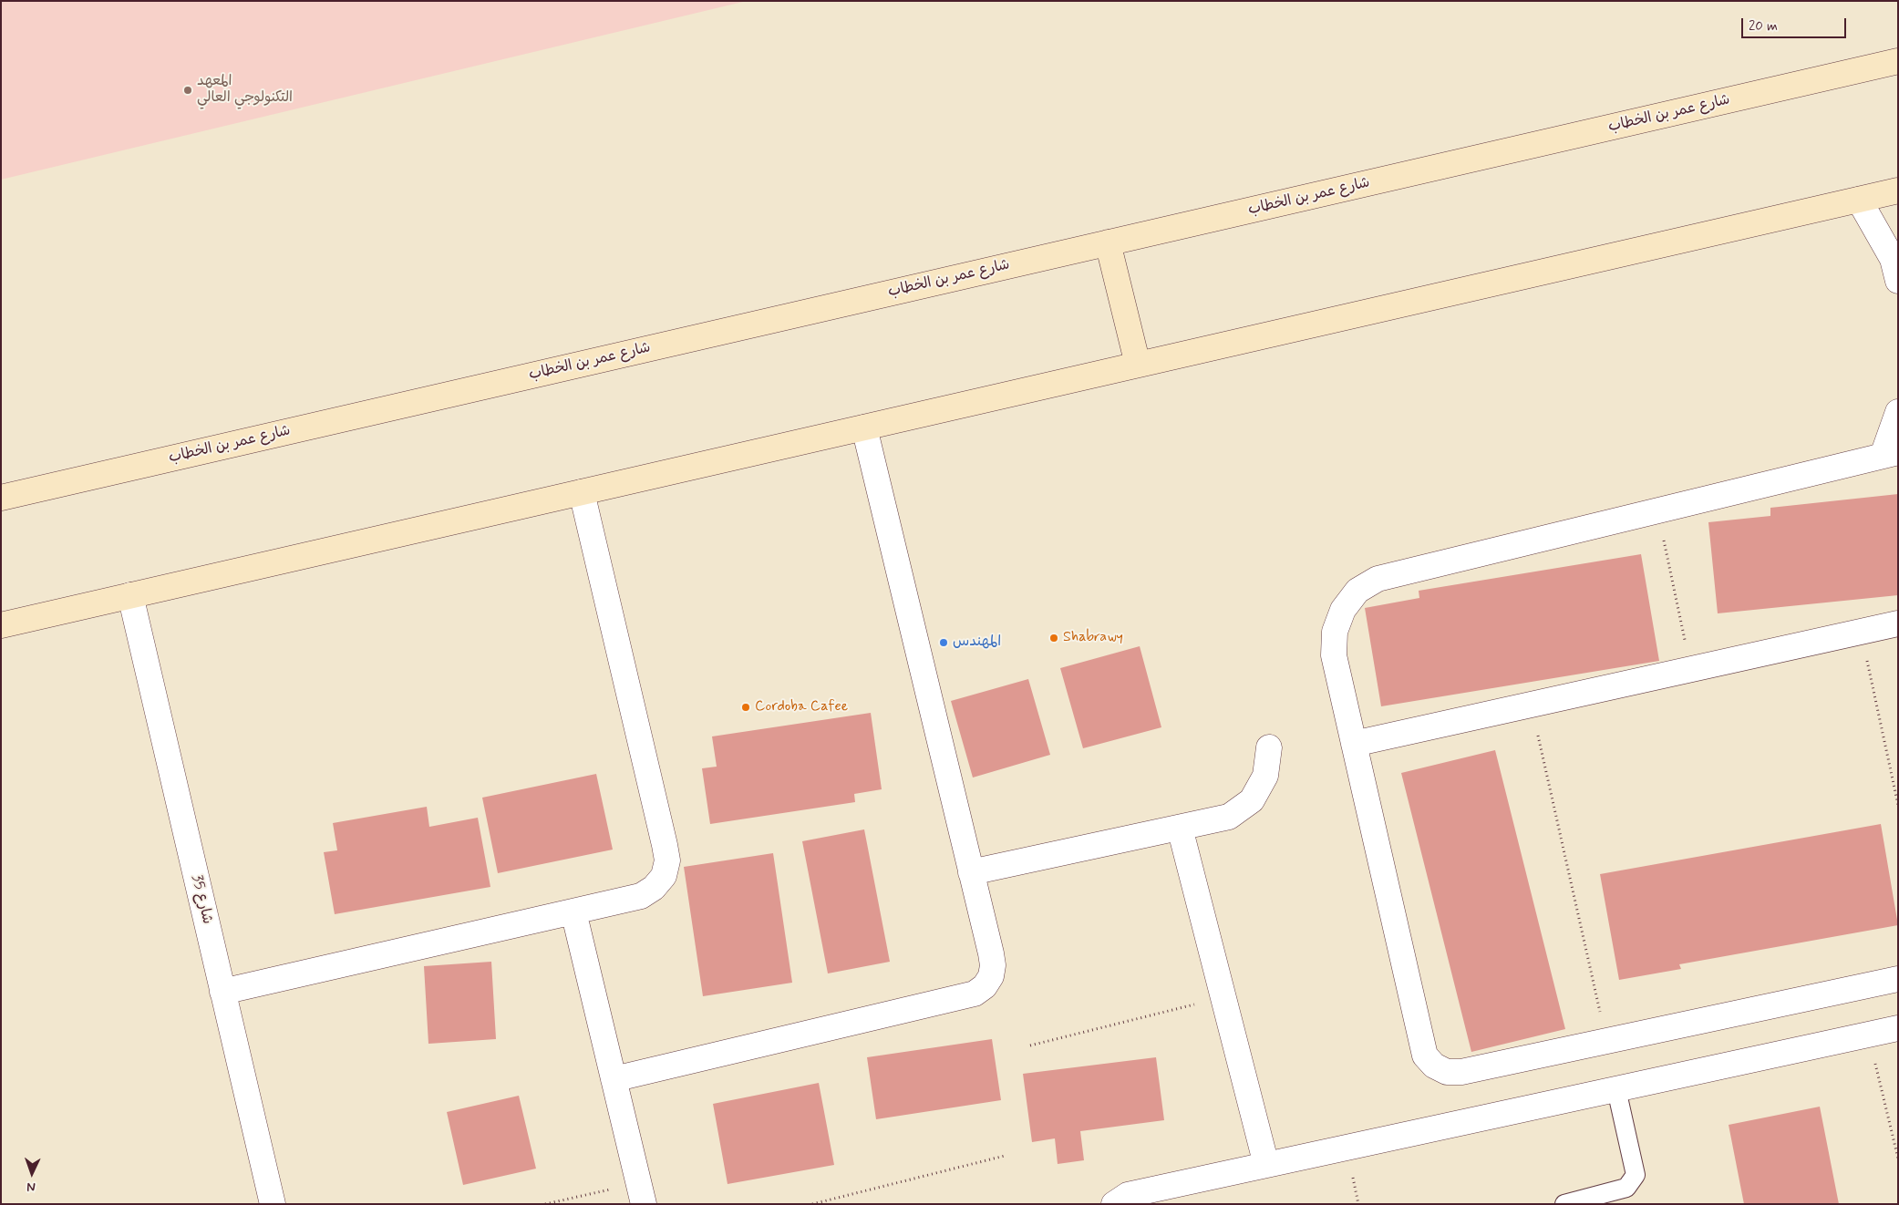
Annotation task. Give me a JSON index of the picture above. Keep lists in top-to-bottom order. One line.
{"streets":{"street":["شارع عمر بن الخطاب","شارع 35"]},"places":["المعهد التكنولوجي العالي","Shabrawy","المهندس","Cordoba Cafee"],"scale_bar":"20 m","north":"bottom"}
